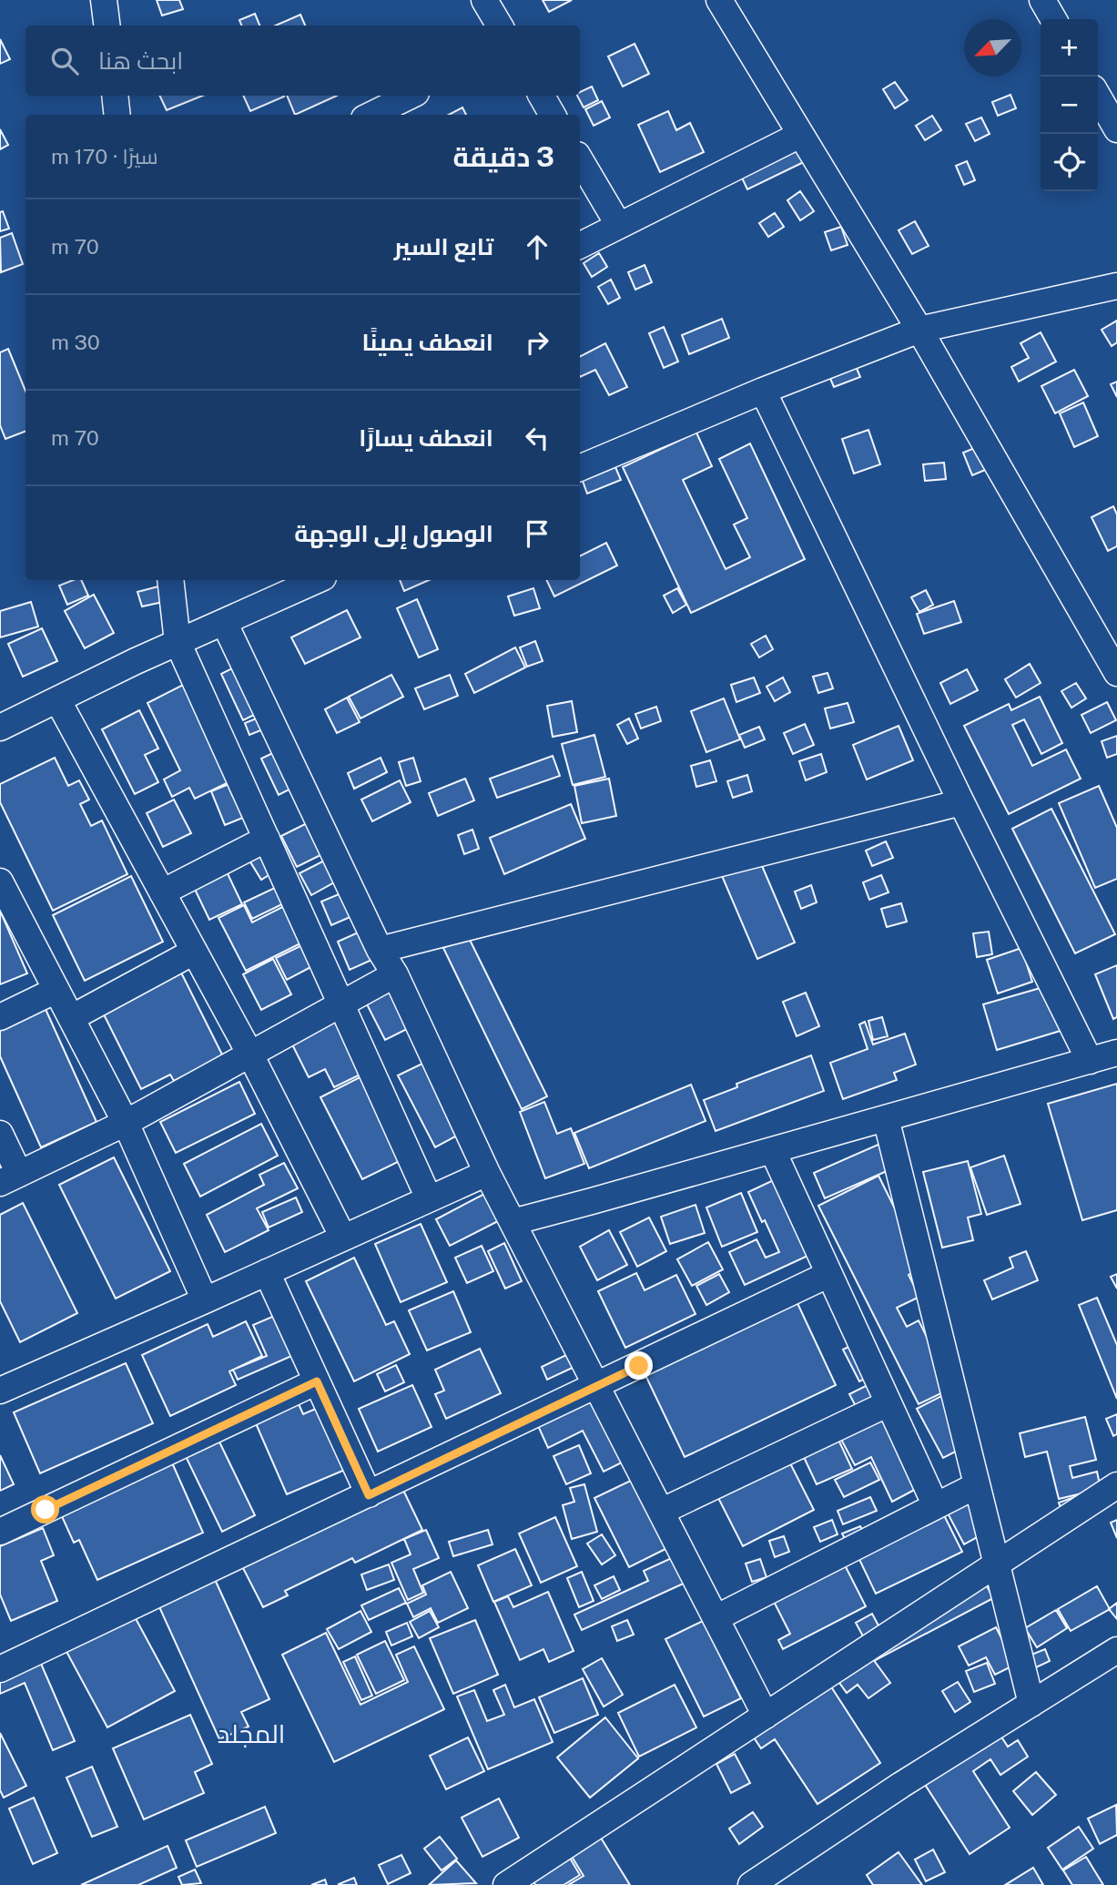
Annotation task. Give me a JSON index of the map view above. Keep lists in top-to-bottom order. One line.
{"districts":["المجلد"],"north":"bottom left","page":{"map_buttons":["+","−"],"search":"ابحث هنا","heading":["3 دقيقة","سيرًا · 170 m"],"list":[["تابع السير","70 m"],["انعطف يمينًا","30 m"],["انعطف يسارًا","70 m"],"الوصول إلى الوجهة"]}}
